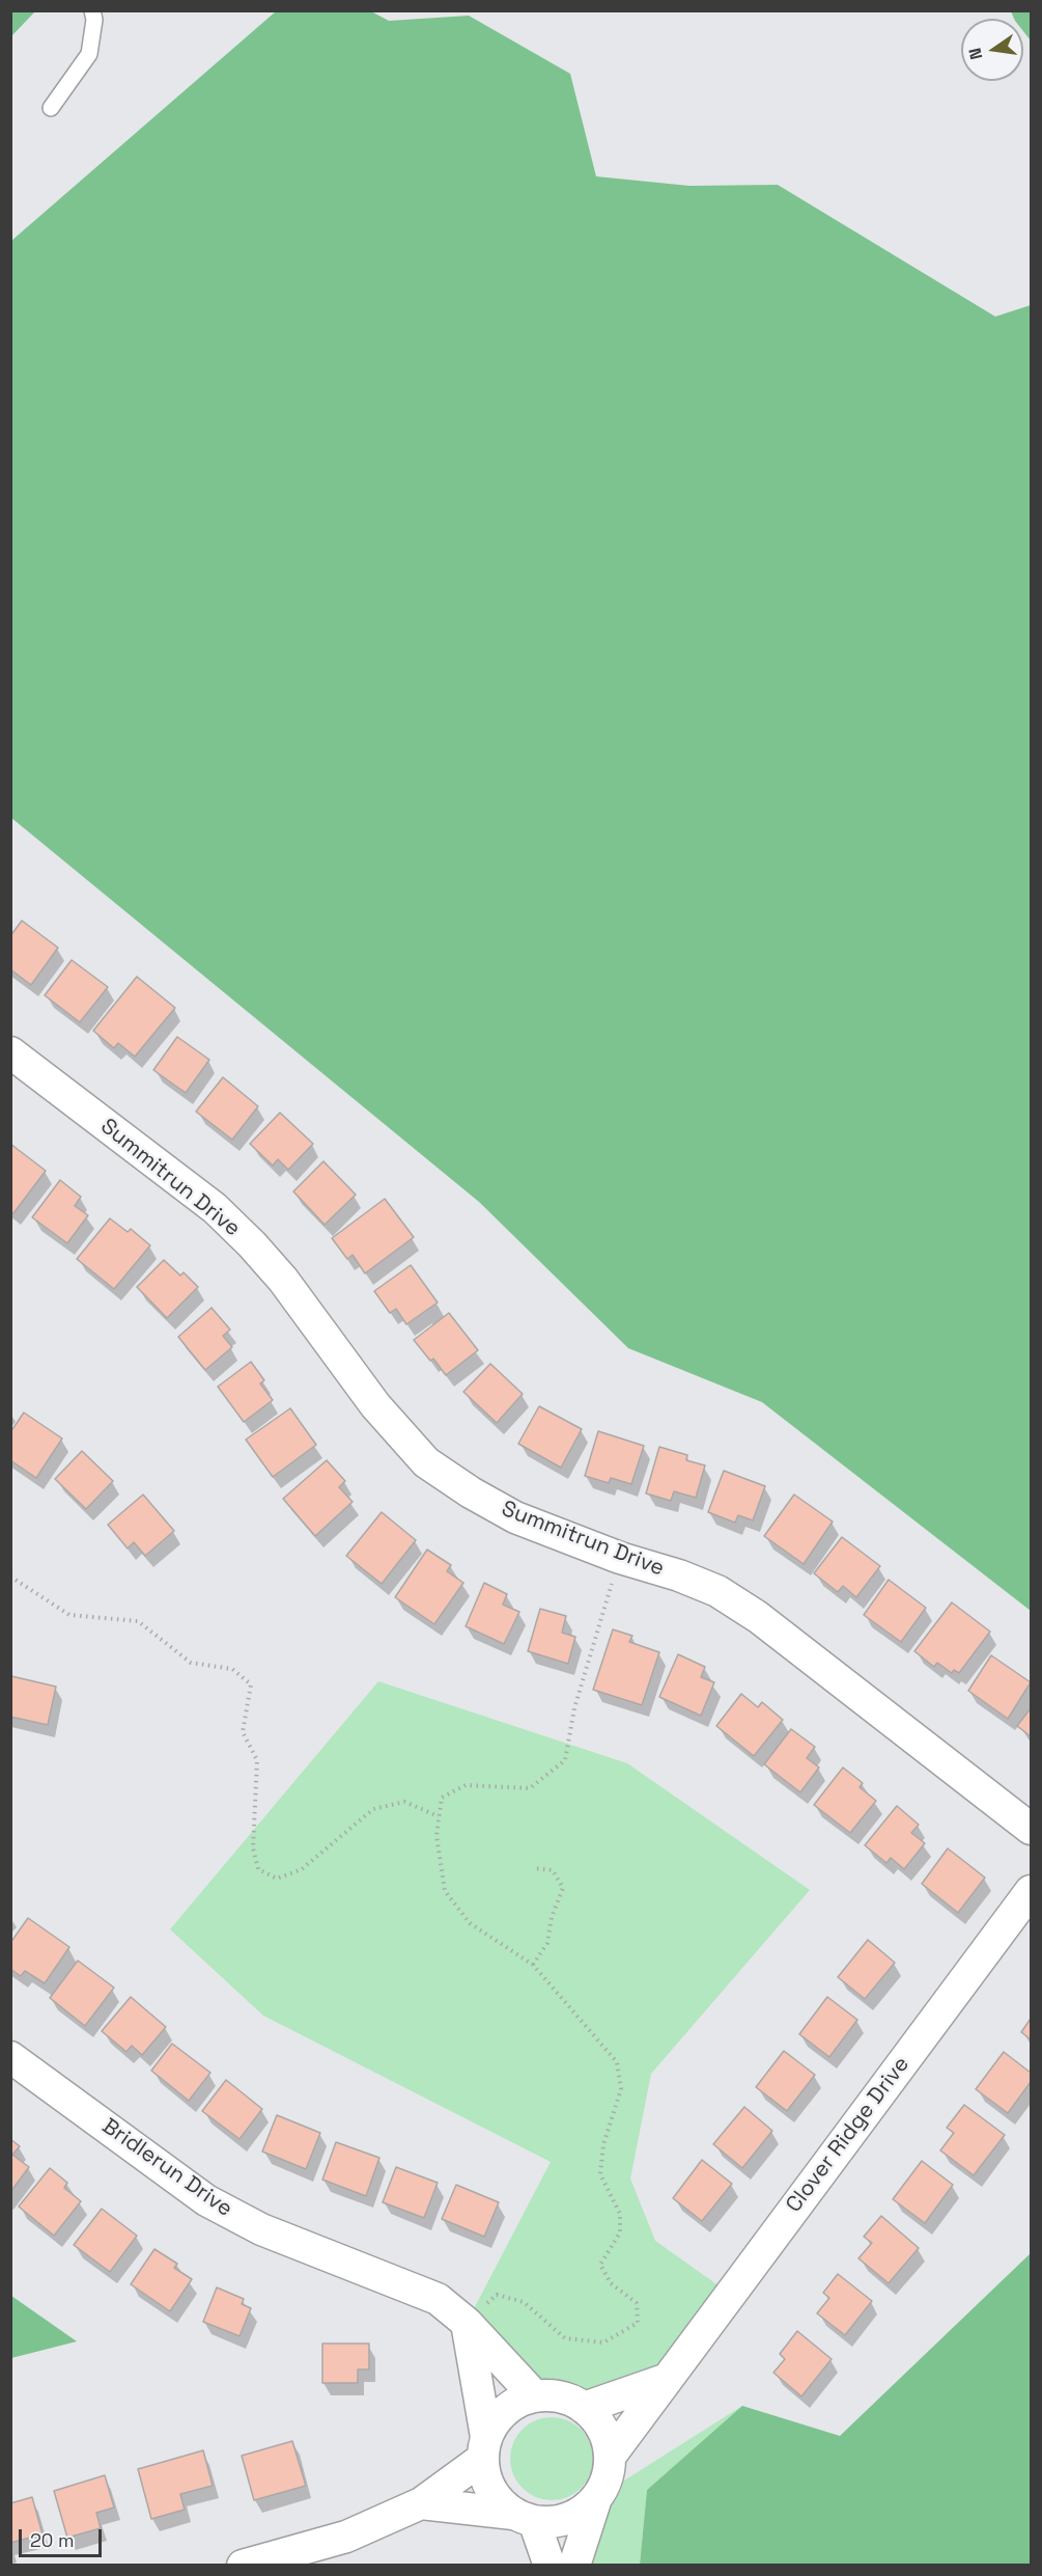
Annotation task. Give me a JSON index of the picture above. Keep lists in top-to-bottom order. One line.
{"streets":{"street":["Summitrun Drive","Clover Ridge Drive","Bridlerun Drive"]},"crossings":[["Clover Ridge Drive","Bridlerun Drive"]],"scale_bar":"20 m","north":"left"}
